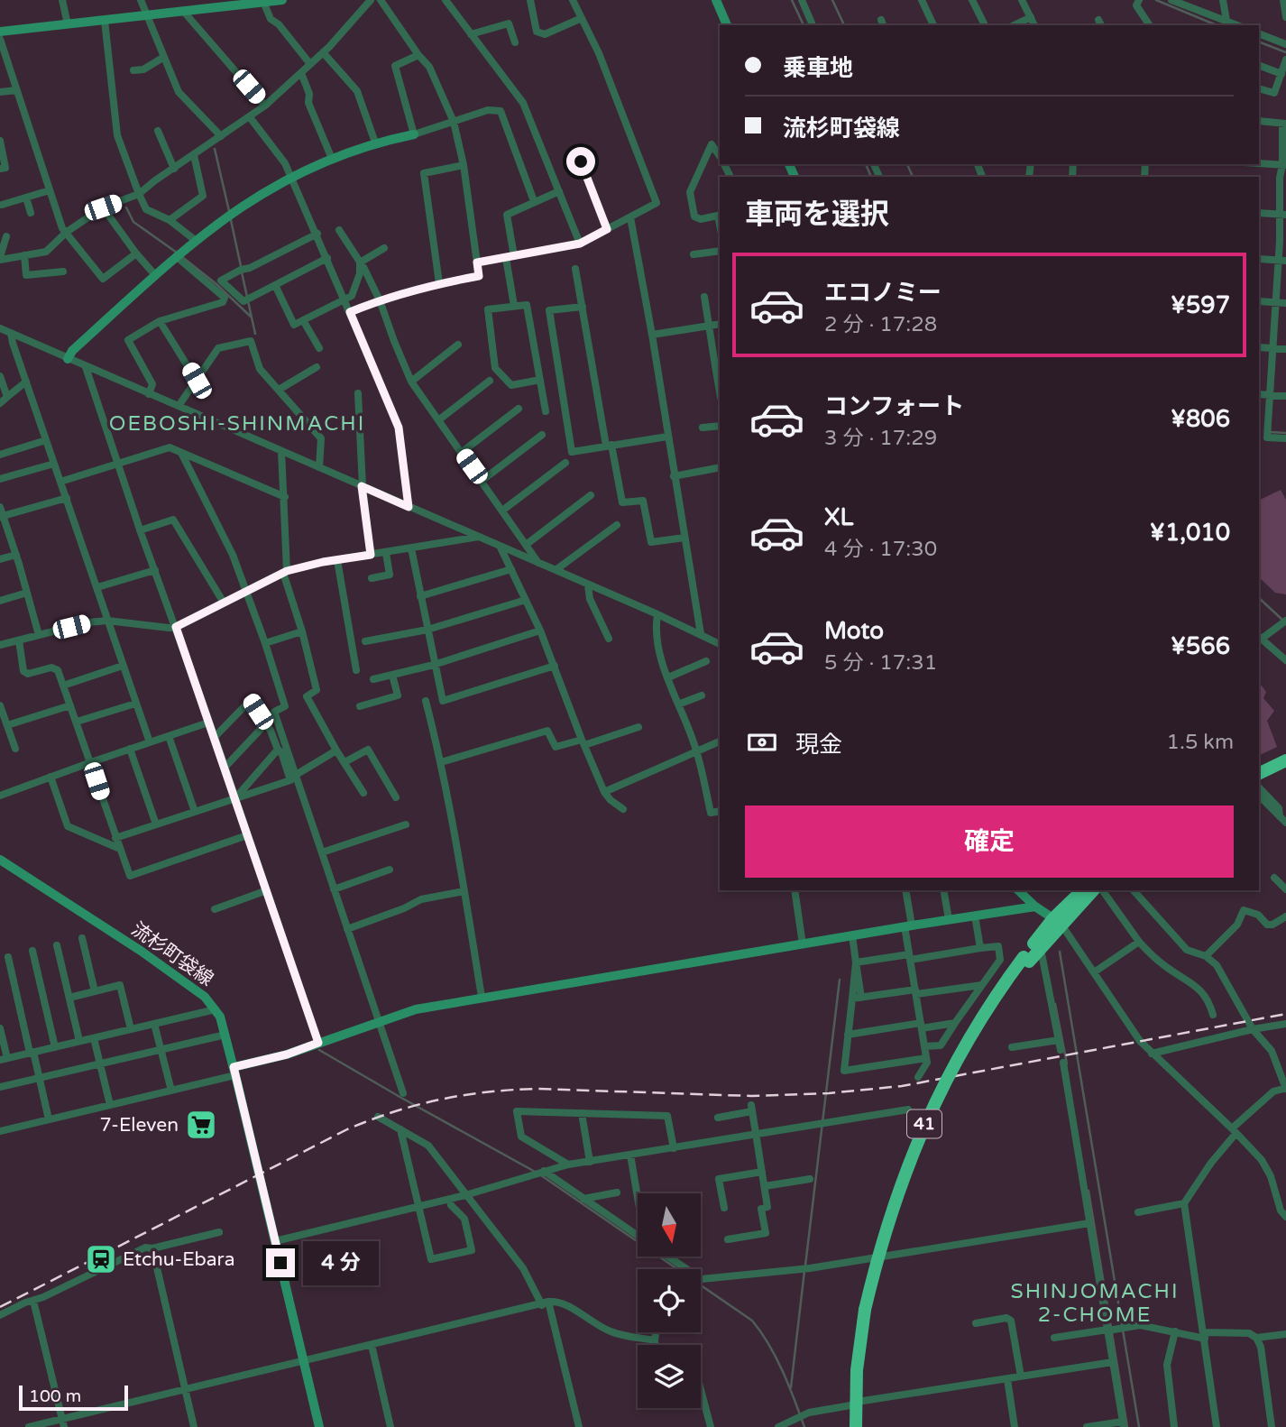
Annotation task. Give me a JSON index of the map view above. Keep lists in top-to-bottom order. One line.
{"streets":{"highway":["41"],"street":["流杉町袋線"]},"districts":["OEBOSHI-SHINMACHI","SHINJOMACHI 2-CHOME"],"places":{"supermarket":["7-Eleven"],"station":["Etchu-Ebara"]},"scale_bar":"100 m","north":"bottom","page":{"banner":["乗車地","流杉町袋線"],"heading":"車両を選択","list":[{"name":"エコノミー","note":"2 分 · 17:28","value":"¥597"},{"name":"コンフォート","note":"3 分 · 17:29","value":"¥806"},{"name":"XL","note":"4 分 · 17:30","value":"¥1,010"},{"name":"Moto","note":"5 分 · 17:31","value":"¥566"}],"pay":["現金","1.5 km"],"buttons":"確定","bubble":"4 分","scale":"100 m"}}
